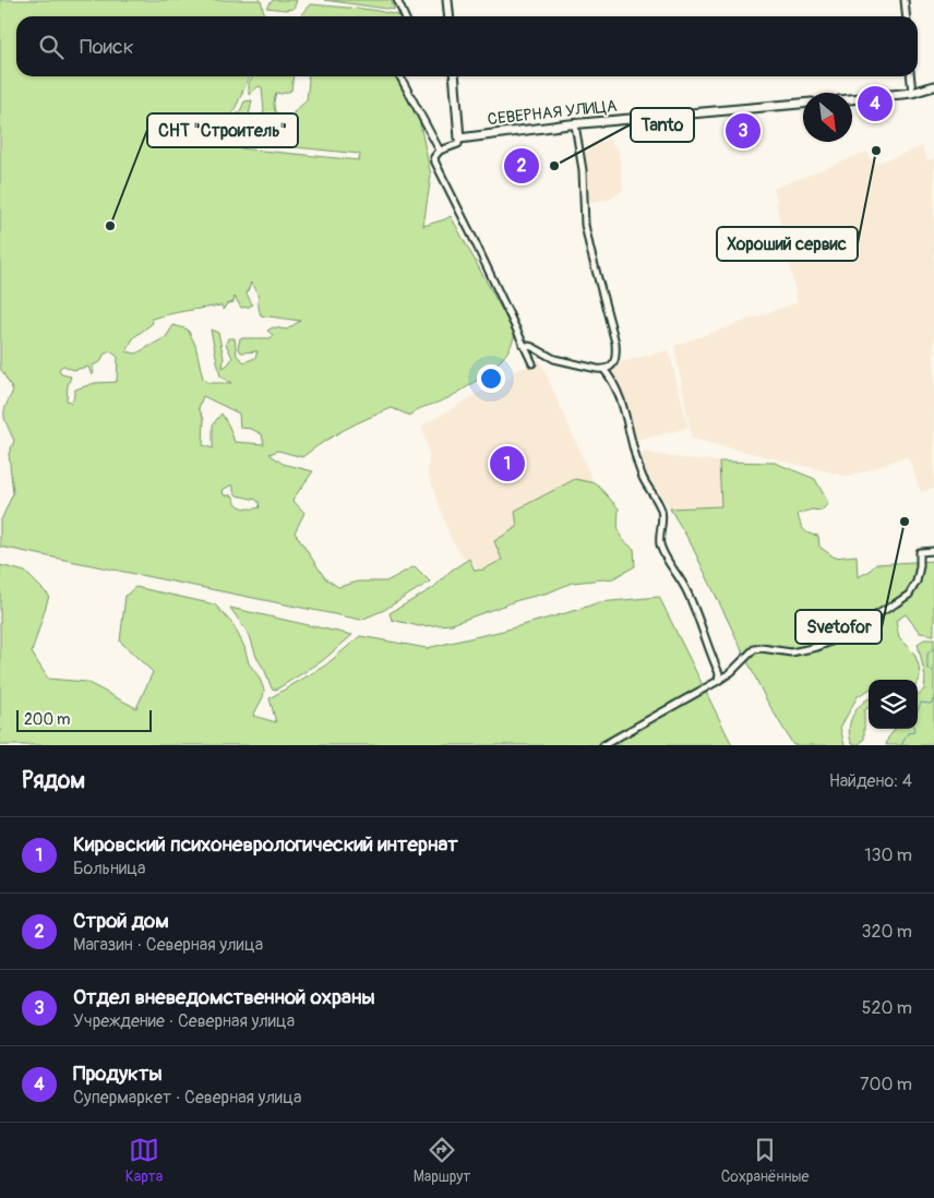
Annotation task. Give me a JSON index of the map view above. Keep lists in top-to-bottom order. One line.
{"streets":{"street":["СЕВЕРНАЯ УЛИЦА"]},"places":["Хороший сервис","Tanto","СНТ \"Строитель\"","Svetofor"],"scale_bar":"200 m","north":"bottom right","page":{"search":"Поиск","pins":["4","3","2","1"],"scale":"200 m","heading":["Рядом","Найдено: 4"],"list":[{"mark":"1","name":"Кировский психоневрологический интернат","note":"Больница","value":"130 m"},{"mark":"2","name":"Строй дом","note":"Магазин · Северная улица","value":"320 m"},{"mark":"3","name":"Отдел вневедомственной охраны","note":"Учреждение · Северная улица","value":"520 m"},{"mark":"4","name":"Продукты","note":"Супермаркет · Северная улица","value":"700 m"}],"nav":["Карта","Маршрут","Сохранённые"]}}
